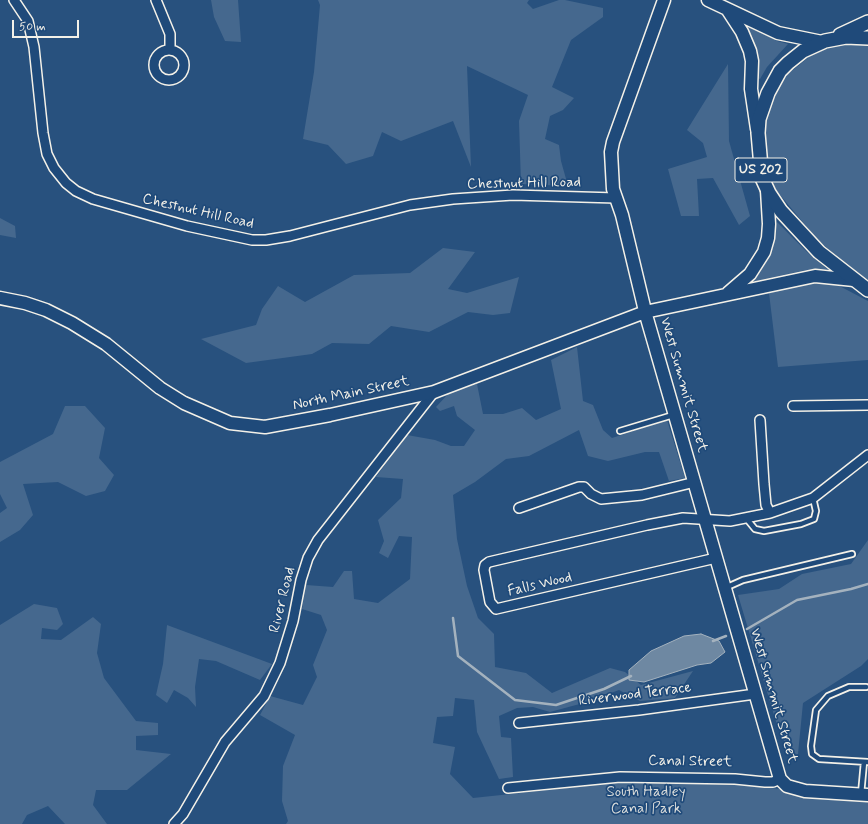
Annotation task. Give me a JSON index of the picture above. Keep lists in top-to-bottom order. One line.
{"streets":{"main road":["US 202"],"street":["Chestnut Hill Road","West Summit Street","North Main Street","Falls Wood","River Road","Riverwood Terrace","Canal Street"]},"crossings":[["US 202","North Main Street"],["Chestnut Hill Road","West Summit Street"],["West Summit Street","North Main Street"],["West Summit Street","Falls Wood"],["West Summit Street","Riverwood Terrace"],["West Summit Street","Canal Street"],["North Main Street","River Road"]],"parks":["South Hadley Canal Park"],"scale_bar":"50 m"}
